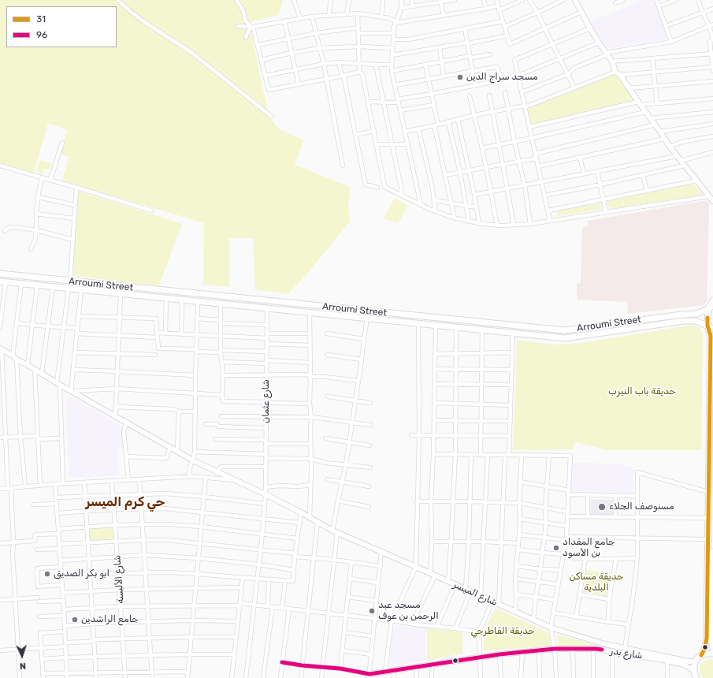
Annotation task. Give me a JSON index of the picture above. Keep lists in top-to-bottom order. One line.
{"streets":{"main road":["Arroumi Street","شارع الميسر","شارع بدر"],"street":["شارع عثمان","شارع الألبسة"]},"crossings":[["Arroumi Street","شارع عثمان"],["شارع عثمان","شارع الميسر"]],"districts":["حي كرم الميسر"],"parks":["حديقة باب النيرب","حديقة مساكن البلدية","حديقة القاطرجي"],"places":["مسجد سراج الدين","مسنوصف الجلاء","جامع المقداد بن الأسود","ابو بكر الصديق","مسجد عبد الرحمن بن عوف","جامع الراشدين"],"lines":["transit line 31","transit line 96"],"legend":["31","96"],"north":"bottom"}
